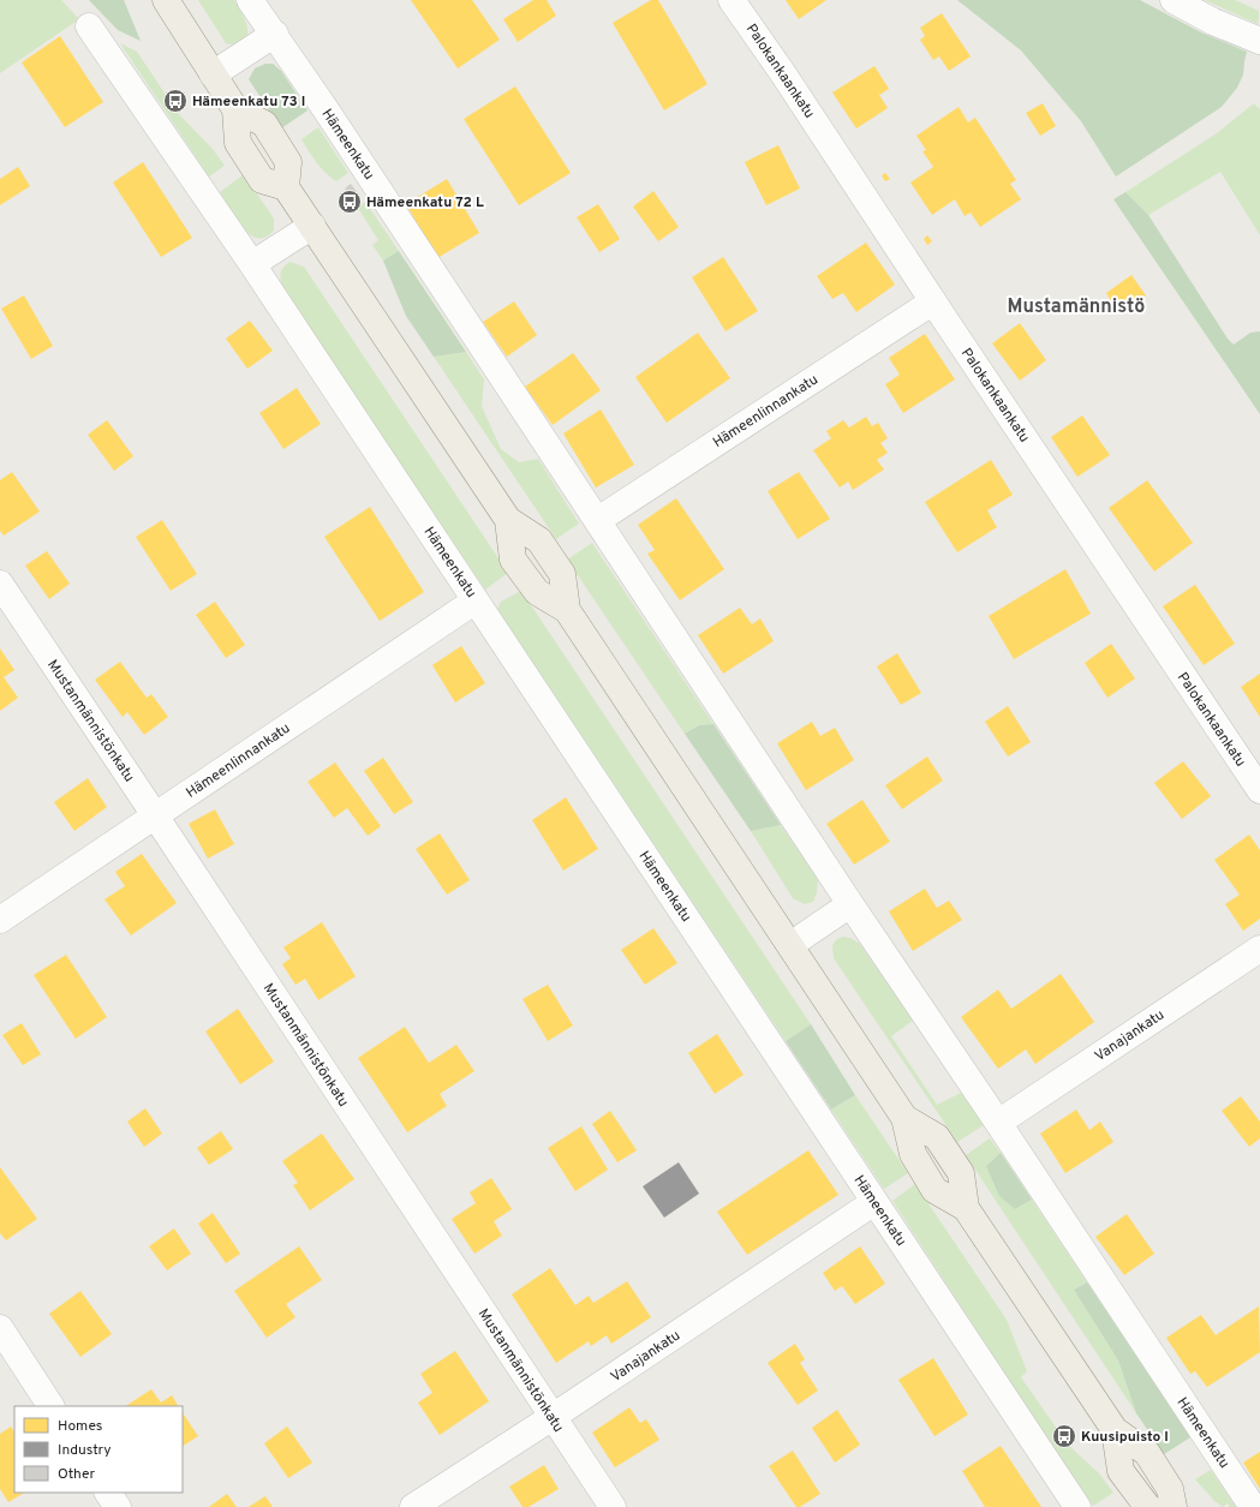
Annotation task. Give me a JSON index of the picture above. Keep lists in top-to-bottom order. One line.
{"streets":{"street":["Palokankaankatu","Hämeenkatu","Hämeenlinnankatu","Mustanmännistönkatu","Vanajankatu"]},"crossings":[["Palokankaankatu","Hämeenlinnankatu"],["Hämeenkatu","Hämeenlinnankatu"],["Hämeenkatu","Vanajankatu"],["Hämeenlinnankatu","Mustanmännistönkatu"],["Mustanmännistönkatu","Vanajankatu"]],"districts":["Mustamännistö"],"places":{"bus stop":["Hämeenkatu 73 I","Hämeenkatu 72 L","Kuusipuisto I"]},"legend":["Homes","Industry","Other"]}
